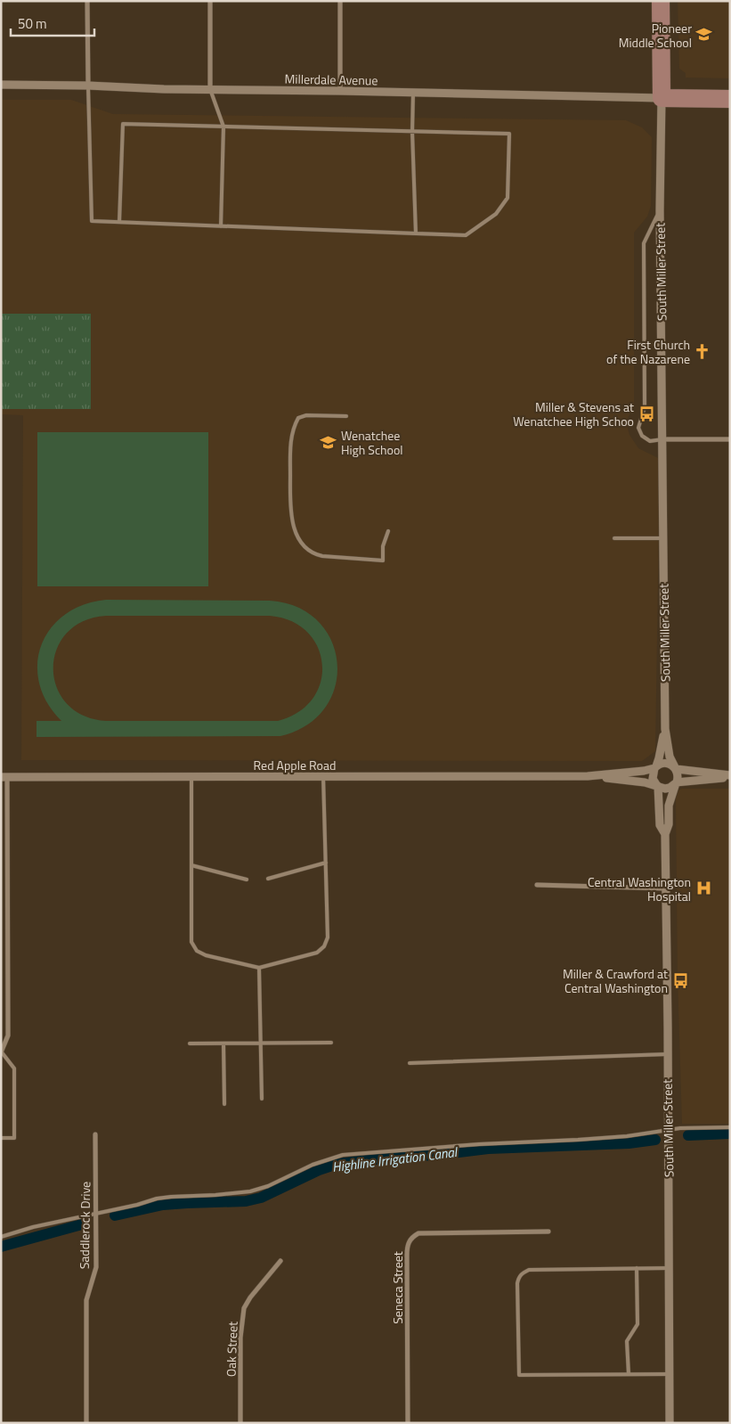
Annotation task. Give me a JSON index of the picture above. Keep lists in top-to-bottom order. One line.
{"streets":{"main road":["South Miller Street"],"street":["Millerdale Avenue","Red Apple Road","Saddlerock Drive","Seneca Street","Oak Street"]},"crossings":[["Millerdale Avenue","South Miller Street"],["South Miller Street","Red Apple Road"]],"water":["Highline Irrigation Canal"],"places":{"school or university":["Pioneer Middle School","Wenatchee High School"],"church":["First Church of the Nazarene"],"bus stop":["Miller & Stevens at Wenatchee High Schoo","Miller & Crawford at Central Washington"],"hospital":["Central Washington Hospital"]},"scale_bar":"50 m"}
